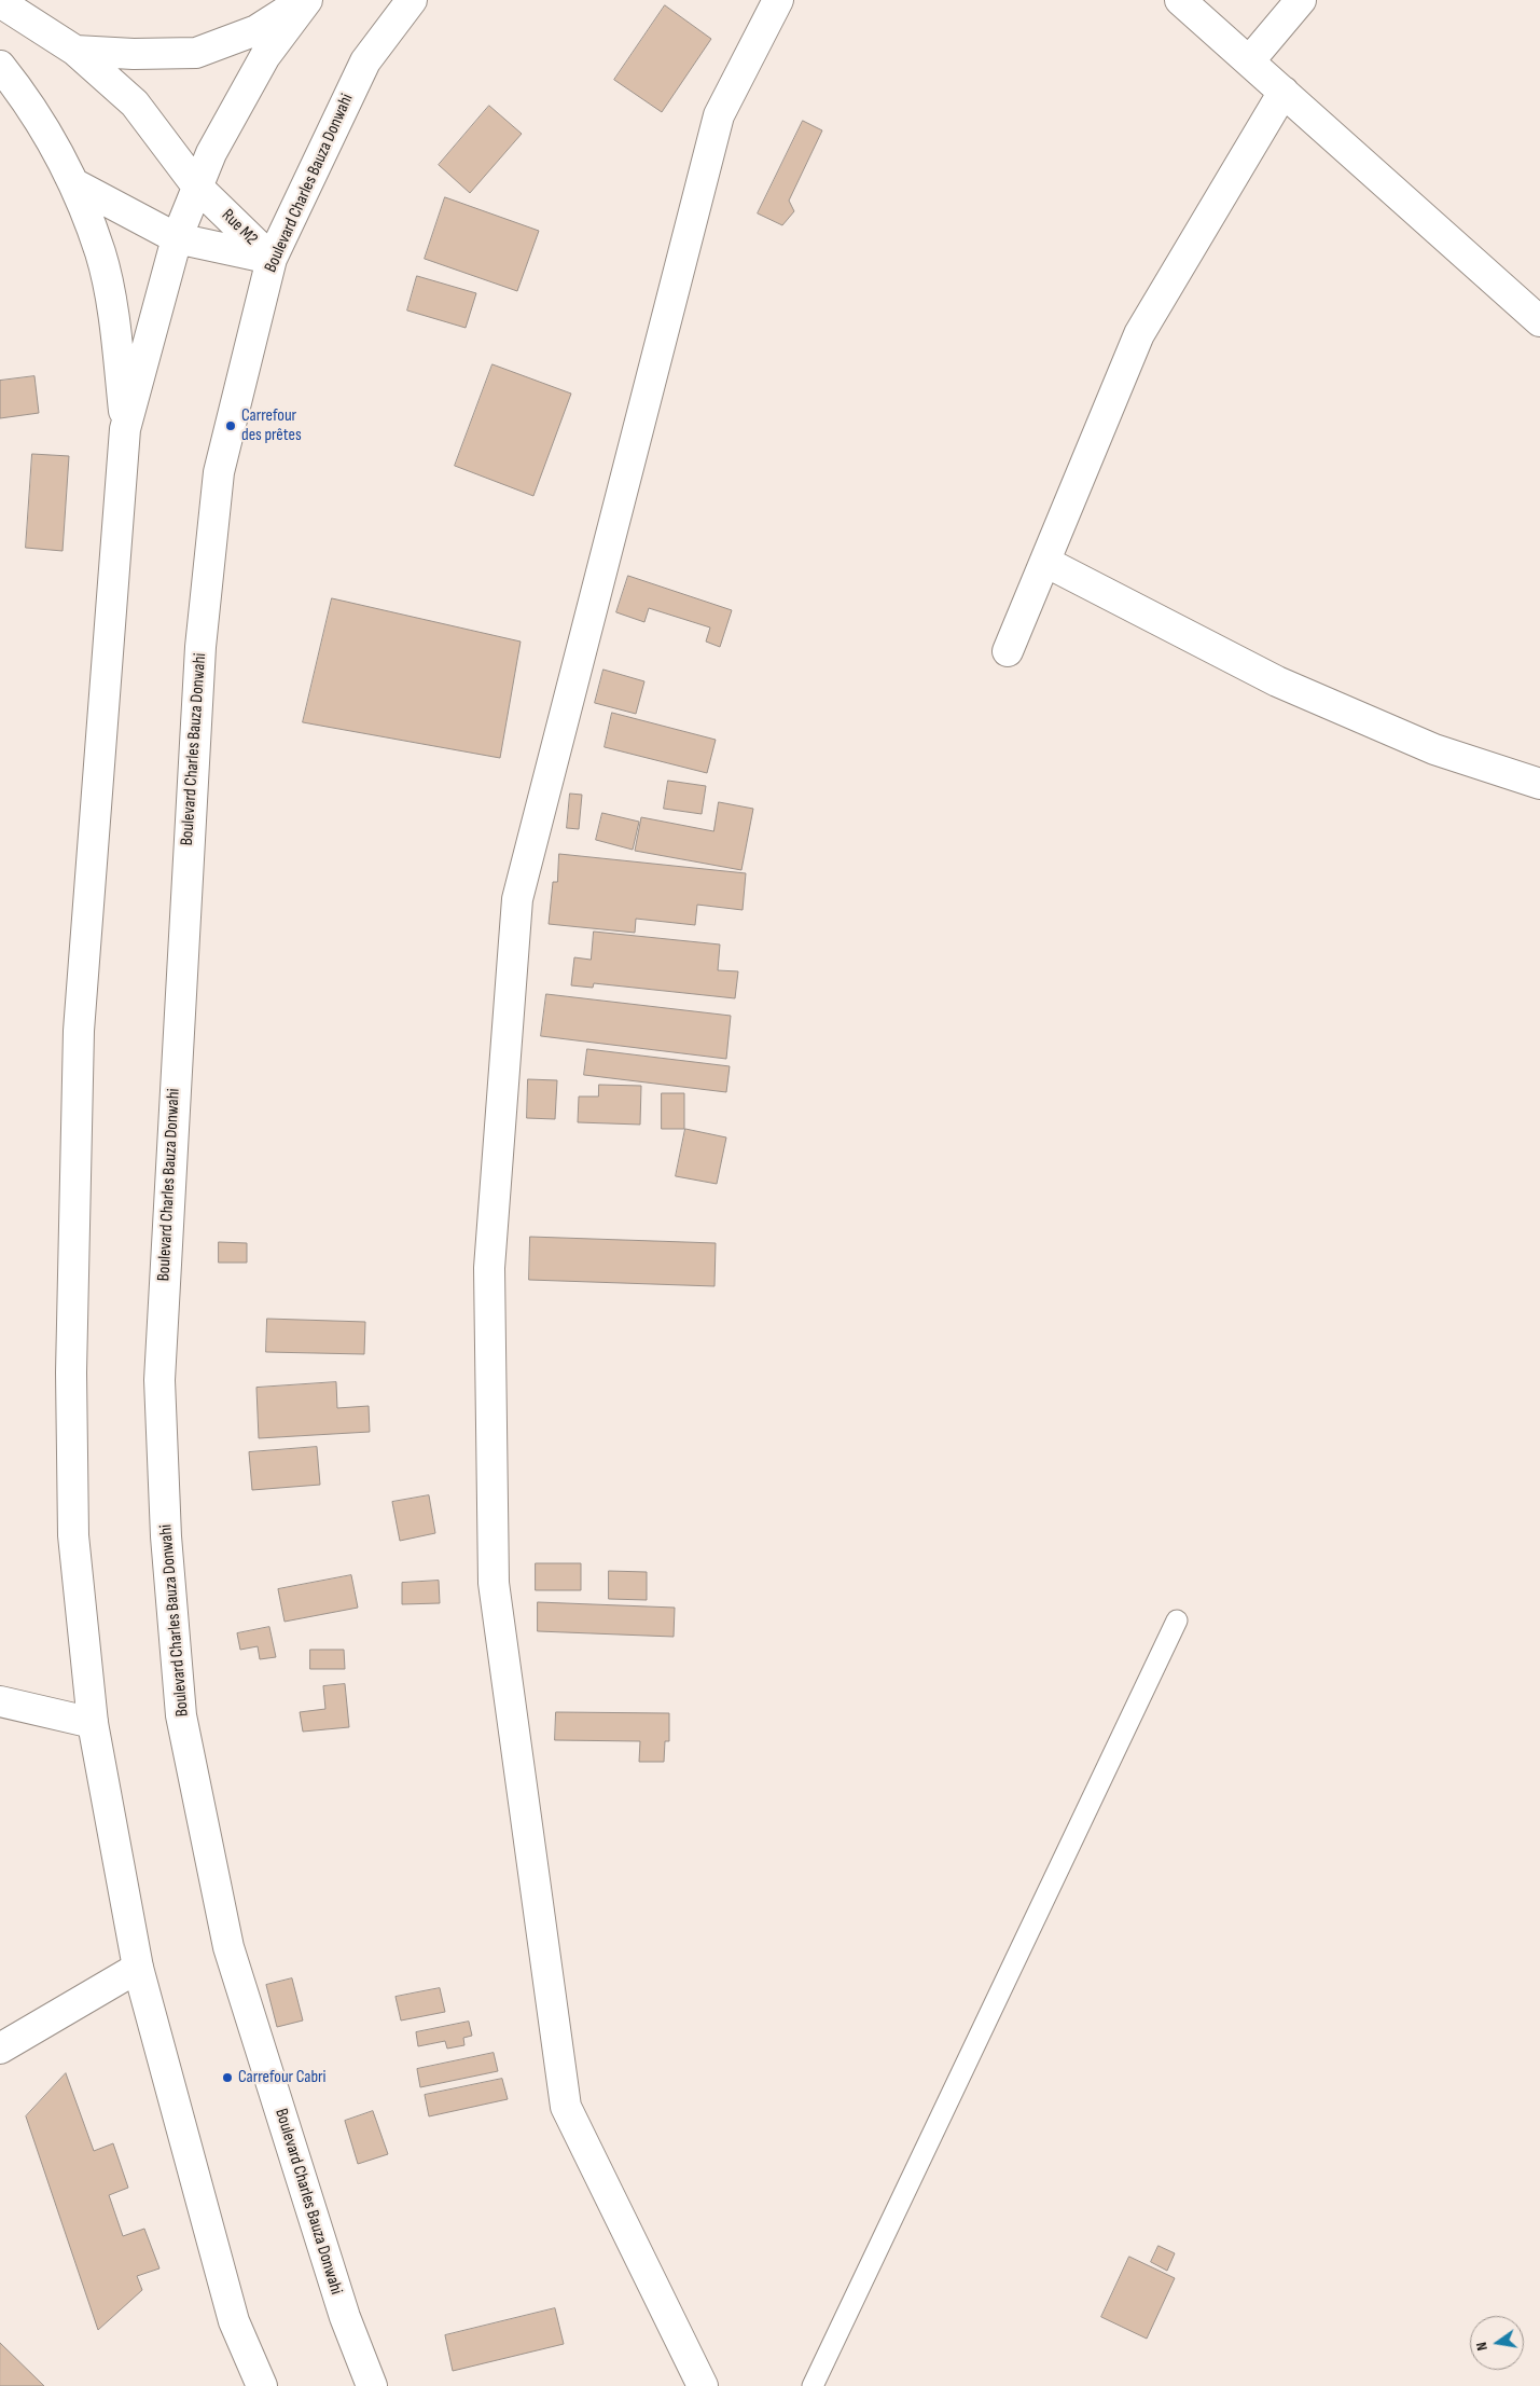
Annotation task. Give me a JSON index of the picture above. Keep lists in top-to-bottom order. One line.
{"streets":{"main road":["Boulevard Charles Bauza Donwahi","Rue M2"]},"crossings":[["Boulevard Charles Bauza Donwahi","Rue M2"]],"places":["Carrefour des prêtes","Carrefour Cabri"],"north":"left"}
